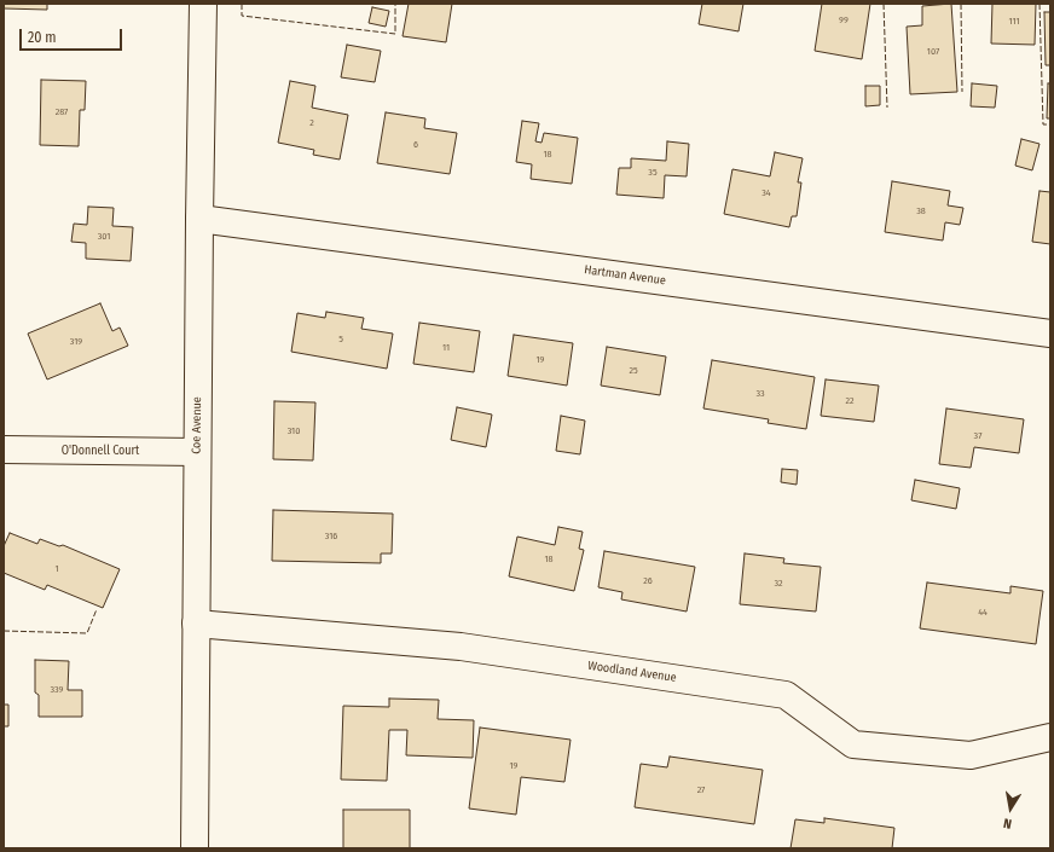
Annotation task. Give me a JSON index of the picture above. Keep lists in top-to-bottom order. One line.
{"streets":{"street":["Hartman Avenue","Coe Avenue","O'Donnell Court","Woodland Avenue"]},"crossings":[["Hartman Avenue","Coe Avenue"],["Coe Avenue","O'Donnell Court"],["Coe Avenue","Woodland Avenue"]],"house_numbers":["99","111","107","287","2","6","18","35","34","38","301","5","319","11","19","25","33","22","310","37","316","18","1","26","32","44","339","19","27"],"scale_bar":"20 m","north":"bottom"}
